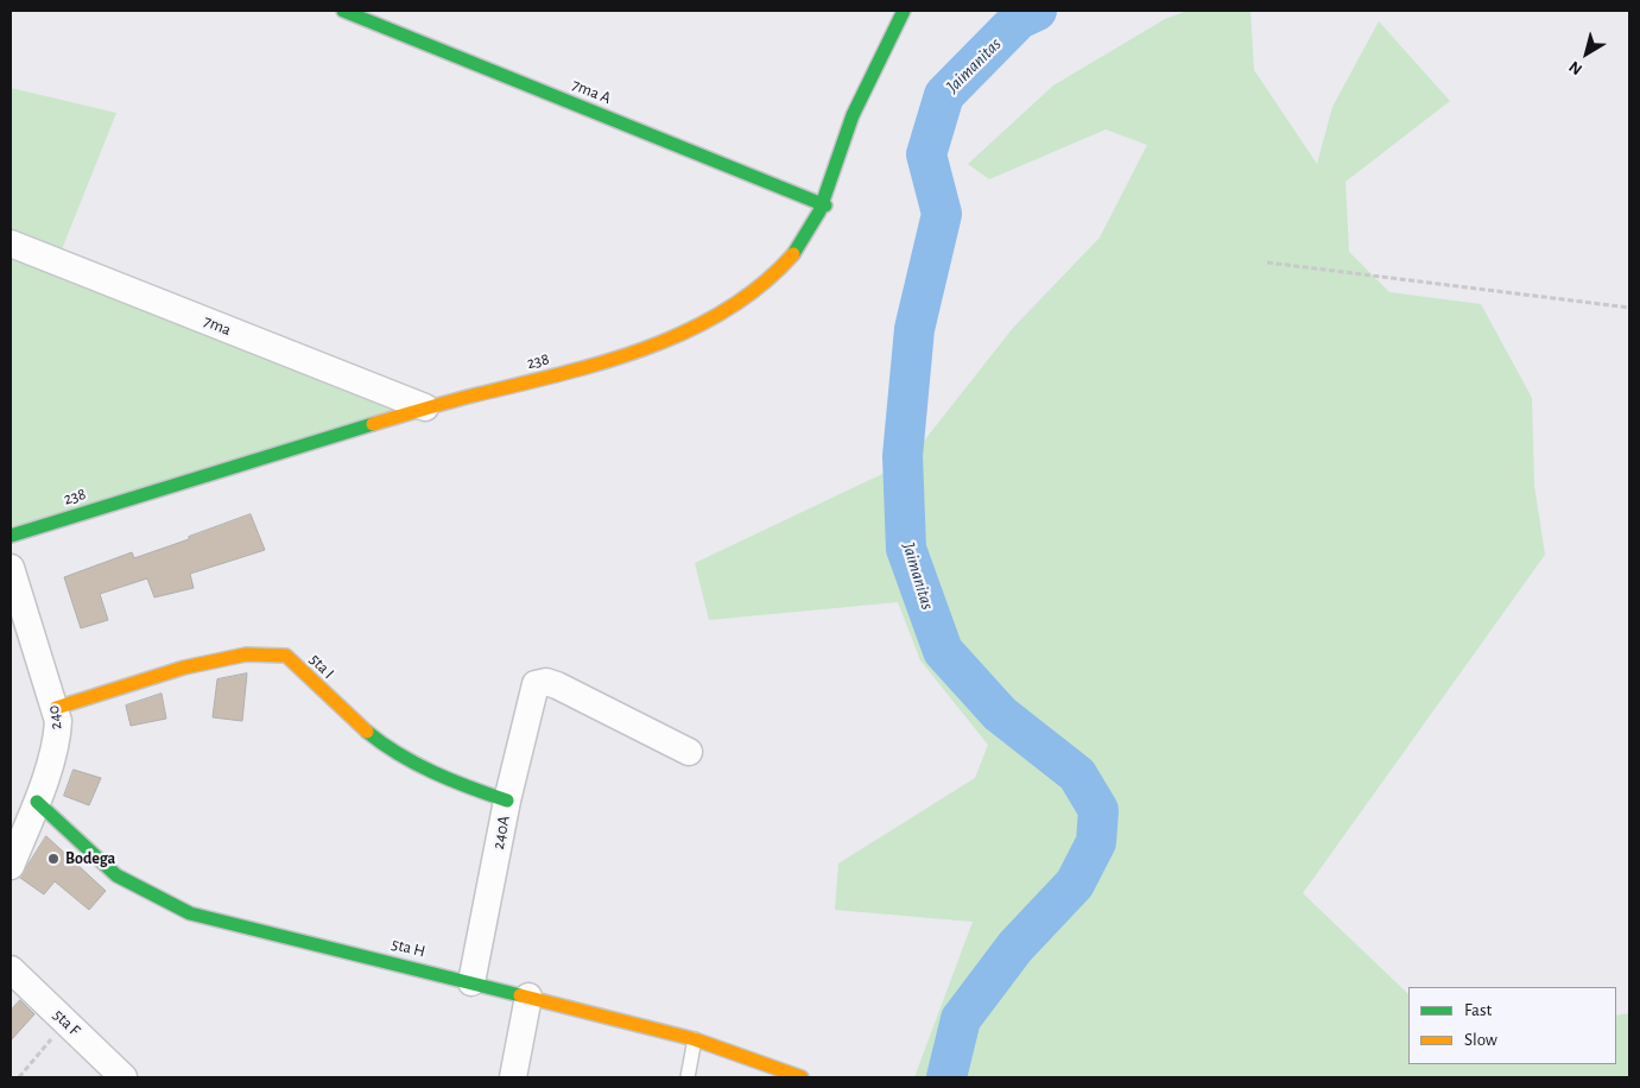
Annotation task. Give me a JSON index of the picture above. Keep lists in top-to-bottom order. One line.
{"streets":{"street":["7ma A","7ma","238","5ta I","240","240A","5ta H","5ta F"]},"crossings":[["7ma A","238"],["7ma","238"],["5ta I","240"],["5ta I","240A"],["240","5ta H"],["240A","5ta H"]],"water":["Jaimanitas"],"places":["Bodega"],"legend":["Fast","Slow"],"north":"bottom left"}
